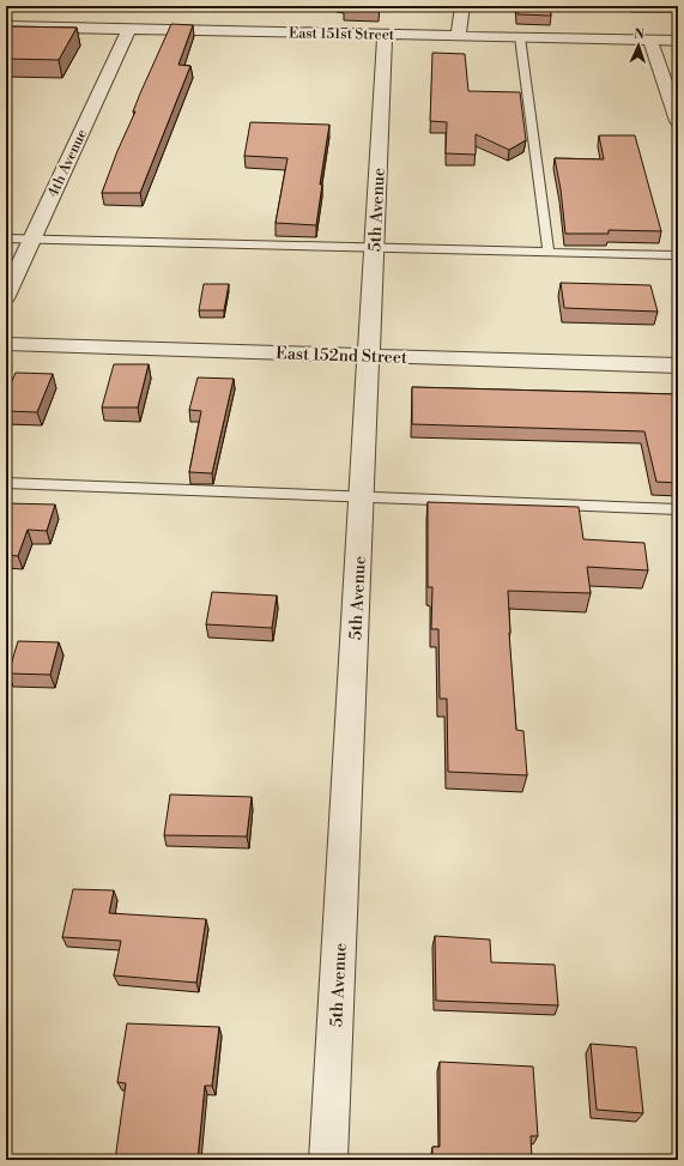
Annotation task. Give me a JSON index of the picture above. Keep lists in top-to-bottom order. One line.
{"streets":{"street":["East 151st Street","4th Avenue","5th Avenue","East 152nd Street"]},"crossings":[["East 151st Street","4th Avenue"],["East 151st Street","5th Avenue"],["5th Avenue","East 152nd Street"]],"north":"top"}
